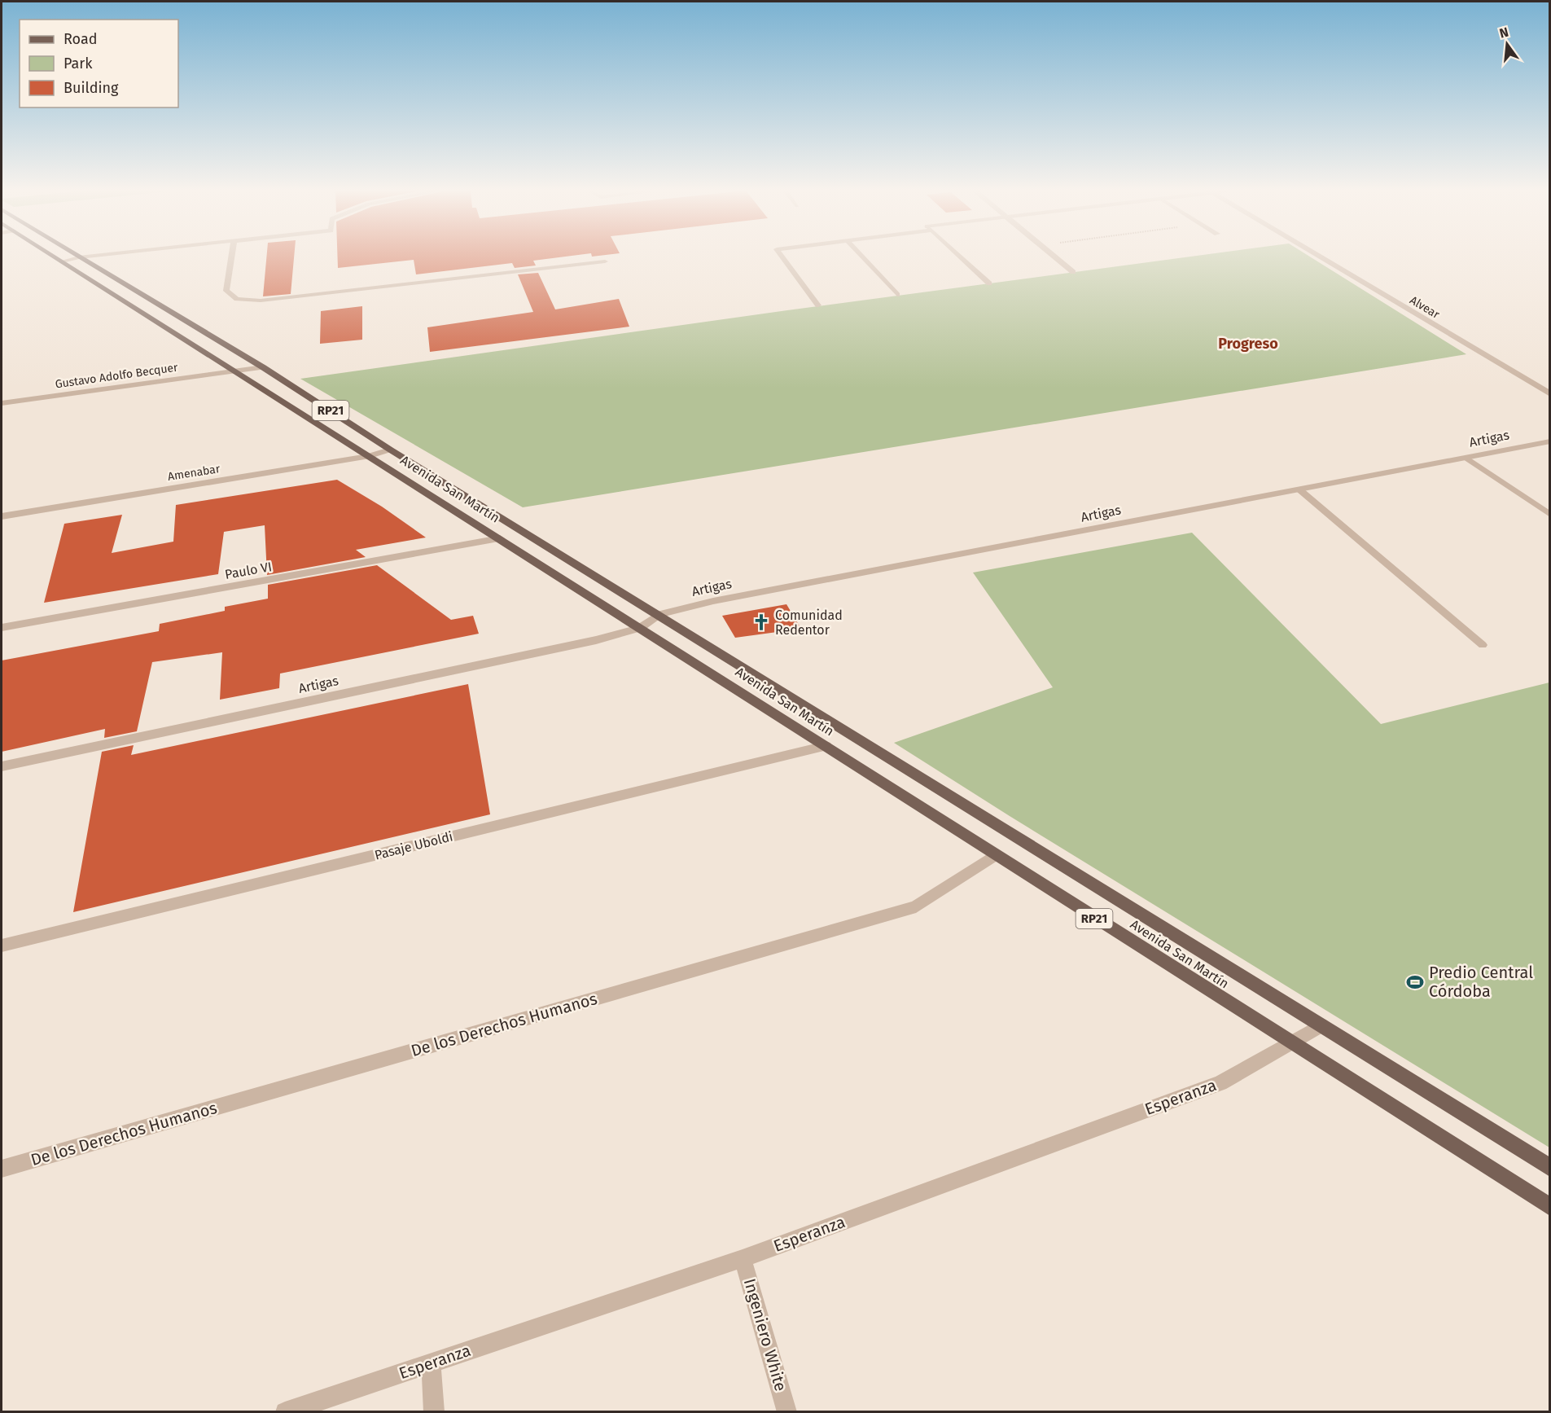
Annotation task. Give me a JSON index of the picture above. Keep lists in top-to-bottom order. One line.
{"streets":{"main road":["RP21","Avenida San Martín"],"street":["Alvear","Gustavo Adolfo Becquer","Artigas","Amenabar","Paulo VI","Pasaje Uboldi","De los Derechos Humanos","Esperanza","Ingeniero White"]},"crossings":[["Gustavo Adolfo Becquer","Avenida San Martín"],["Artigas","Avenida San Martín"],["Amenabar","Avenida San Martín"],["Avenida San Martín","Paulo VI"],["Avenida San Martín","Pasaje Uboldi"],["Avenida San Martín","De los Derechos Humanos"],["Avenida San Martín","Esperanza"],["Esperanza","Ingeniero White"]],"districts":["Progreso"],"places":{"church":["Comunidad Redentor"],"sports":["Predio Central Córdoba"]},"legend":["Road","Park","Building"],"north":"top"}
